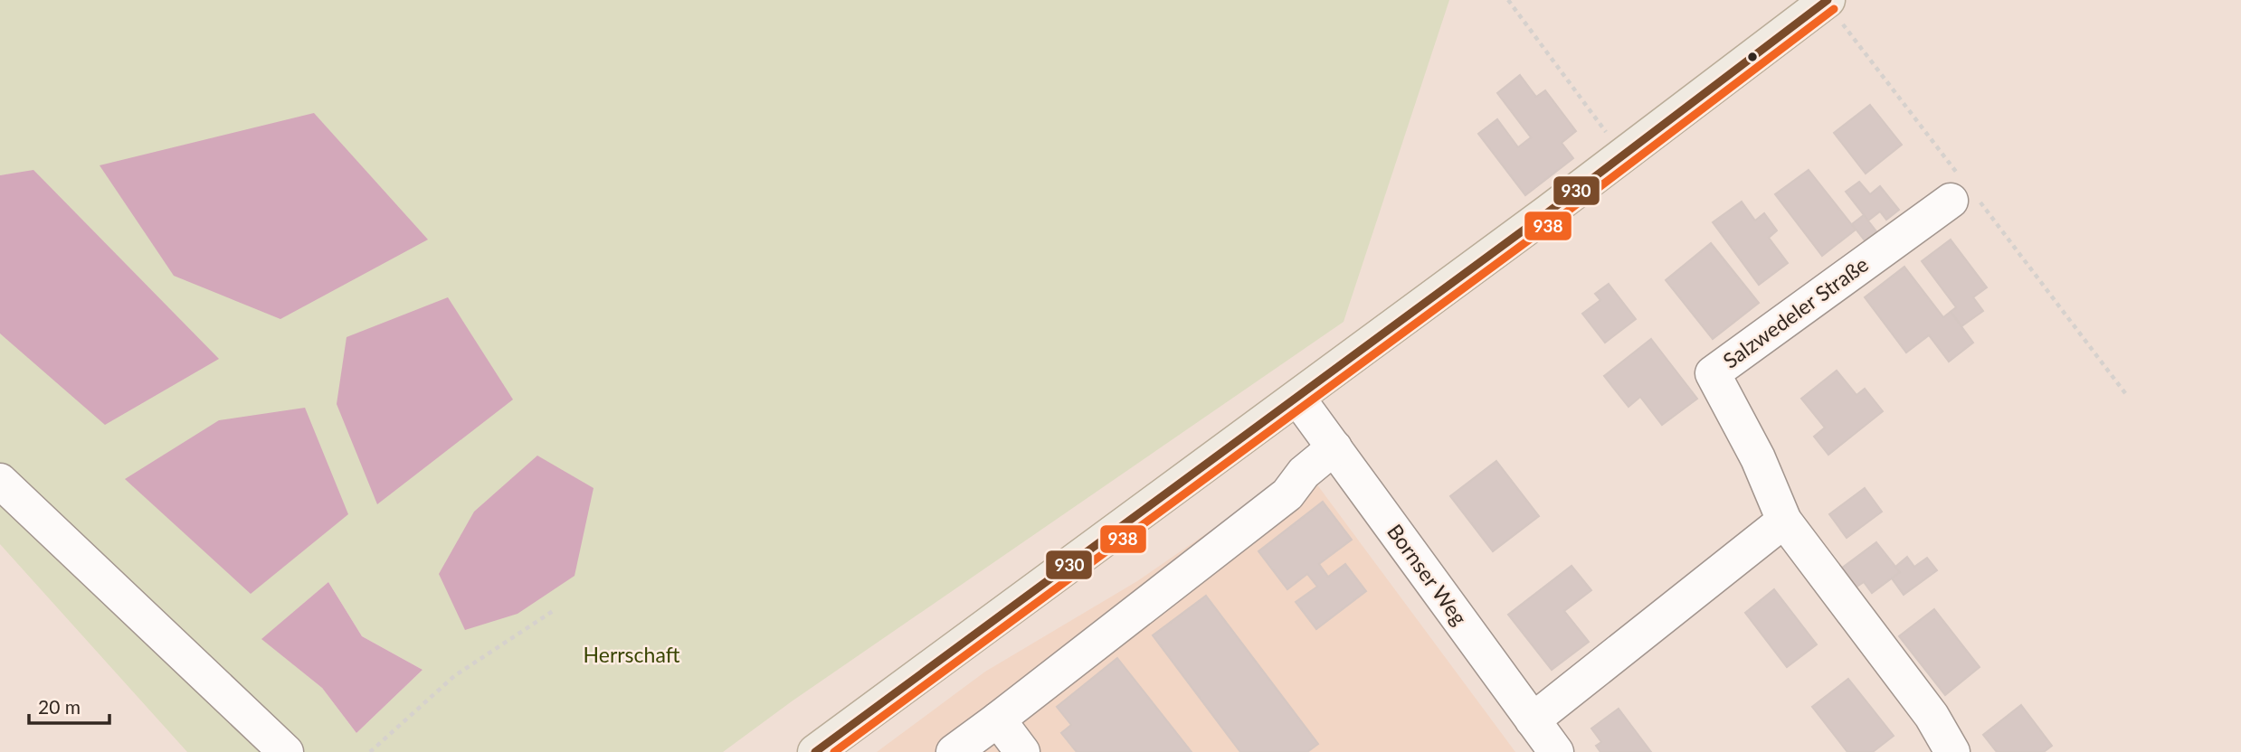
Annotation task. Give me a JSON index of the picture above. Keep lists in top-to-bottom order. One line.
{"streets":{"street":["Salzwedeler Straße","Bornser Weg"]},"parks":["Herrschaft"],"lines":["transit line 930","transit line 938"],"scale_bar":"20 m"}
